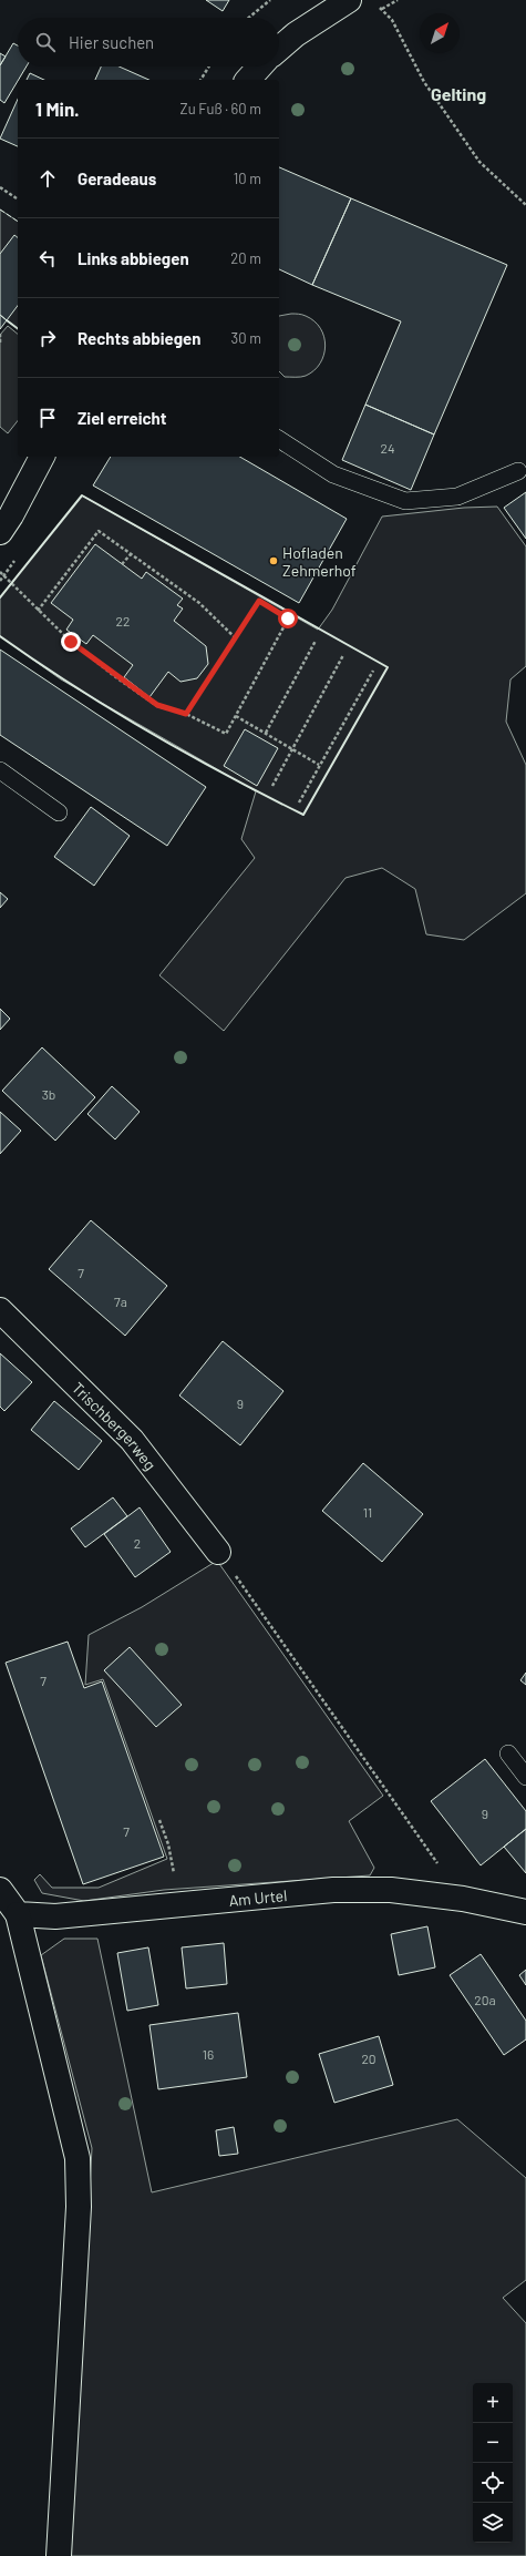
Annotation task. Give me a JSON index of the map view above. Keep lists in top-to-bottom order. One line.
{"streets":{"street":["Trischbergerweg","Am Urtel"]},"districts":["Gelting"],"places":["Hofladen Zehmerhof"],"house_numbers":["24","22","3b","7","7a","9","11","2","7","9","7","20a","16","20"],"north":"top right","page":{"search":"Hier suchen","heading":["1 Min.","Zu Fuß · 60 m"],"list":[["Geradeaus","10 m"],["Links abbiegen","20 m"],["Rechts abbiegen","30 m"],"Ziel erreicht"],"map_buttons":["+","−"]}}
